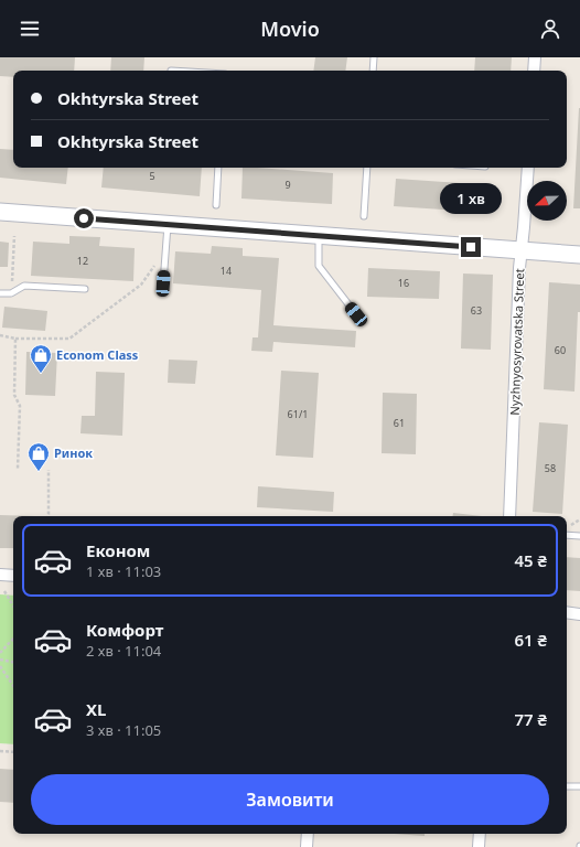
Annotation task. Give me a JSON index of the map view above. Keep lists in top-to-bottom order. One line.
{"streets":{"street":["Nyzhnyosyrovatska Street"]},"places":{"shop":["Econom Class","Ринок"]},"house_numbers":["5","9","12","14","16","63","60","61/1","61","58"],"north":"left","page":{"header":"Movio","banner":["Okhtyrska Street","Okhtyrska Street"],"bubble":"1 хв","list":[{"name":"Економ","note":"1 хв · 11:03","value":"45 ₴"},{"name":"Комфорт","note":"2 хв · 11:04","value":"61 ₴"},{"name":"XL","note":"3 хв · 11:05","value":"77 ₴"}],"buttons":"Замовити"}}
